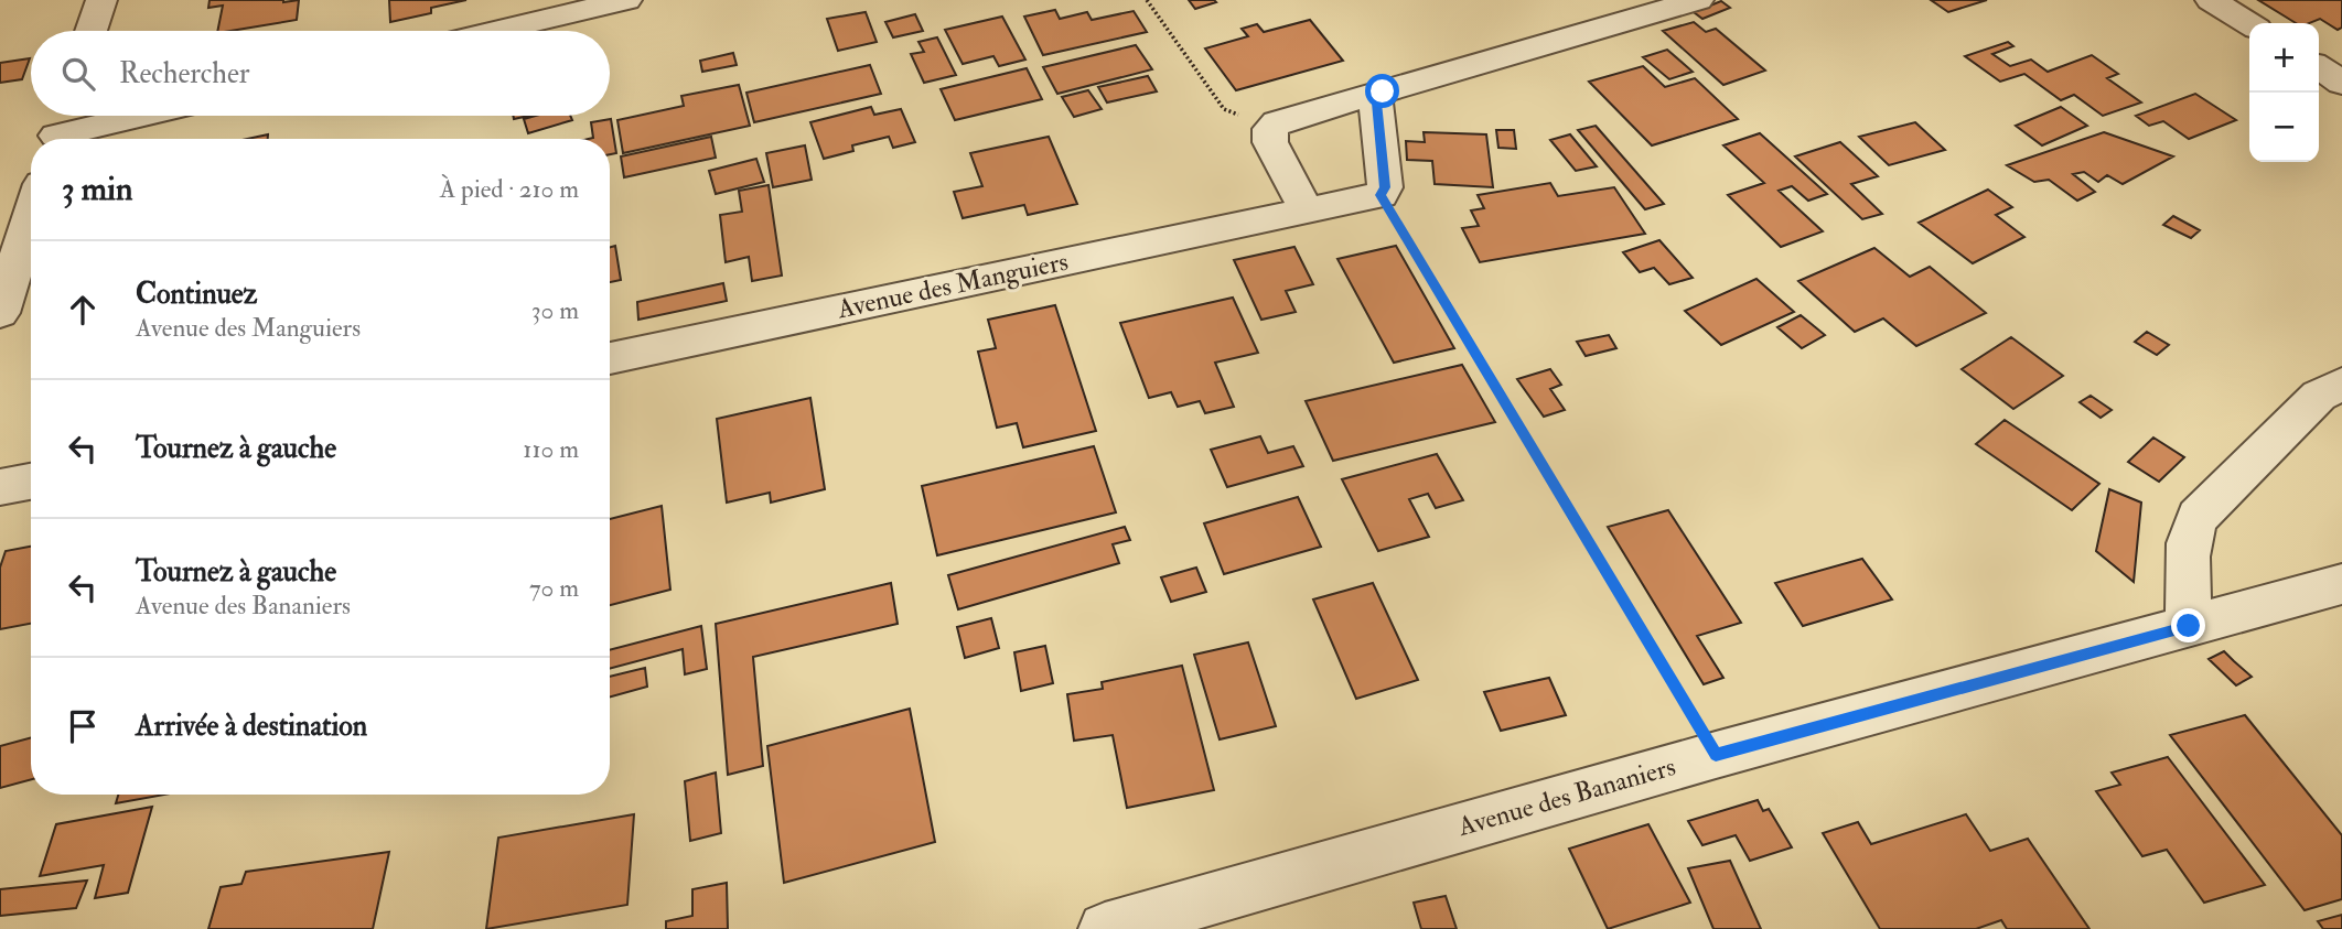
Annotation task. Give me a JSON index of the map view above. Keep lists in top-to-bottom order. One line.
{"streets":{"street":["Avenue des Manguiers","Avenue des Bananiers"]},"page":{"map_buttons":["+","−"],"search":"Rechercher","heading":["3 min","À pied · 210 m"],"list":[["Continuez","Avenue des Manguiers","30 m"],["Tournez à gauche","110 m"],["Tournez à gauche","Avenue des Bananiers","70 m"],"Arrivée à destination"]}}
